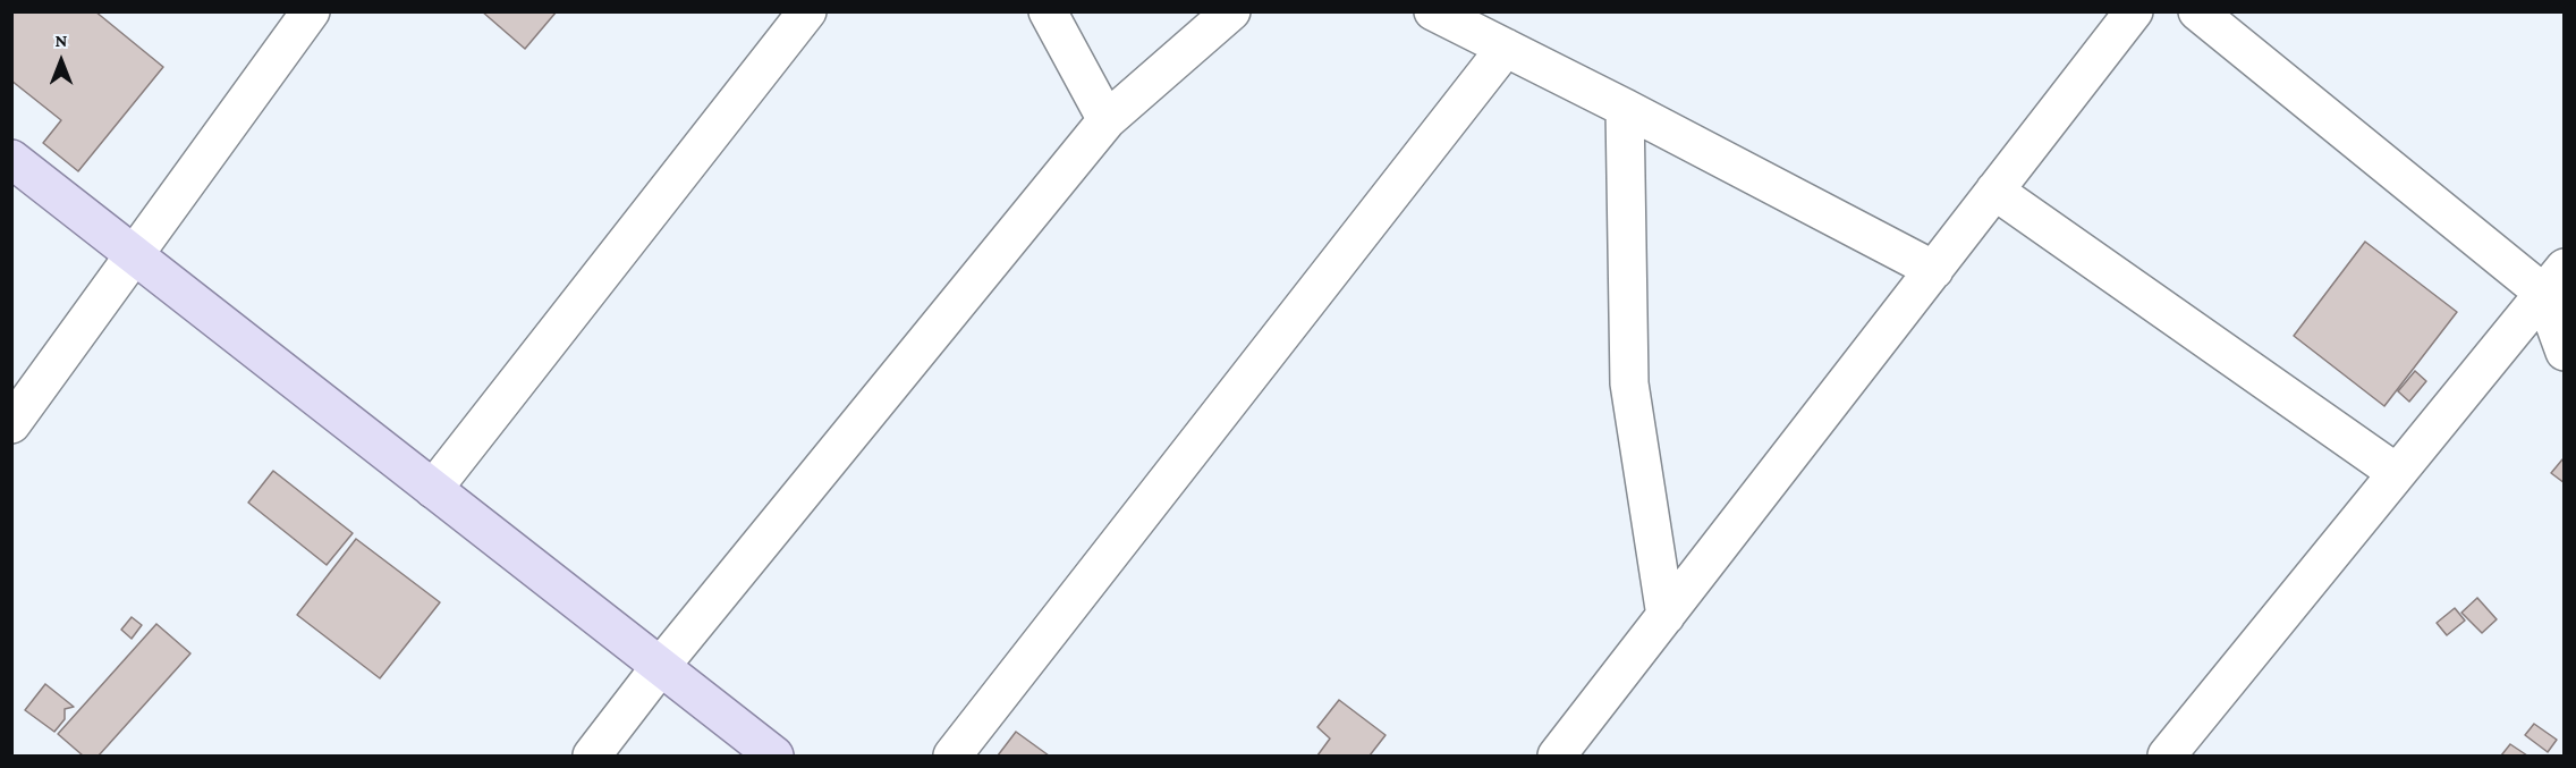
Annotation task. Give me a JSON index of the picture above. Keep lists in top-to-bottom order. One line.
{"north":"top"}
